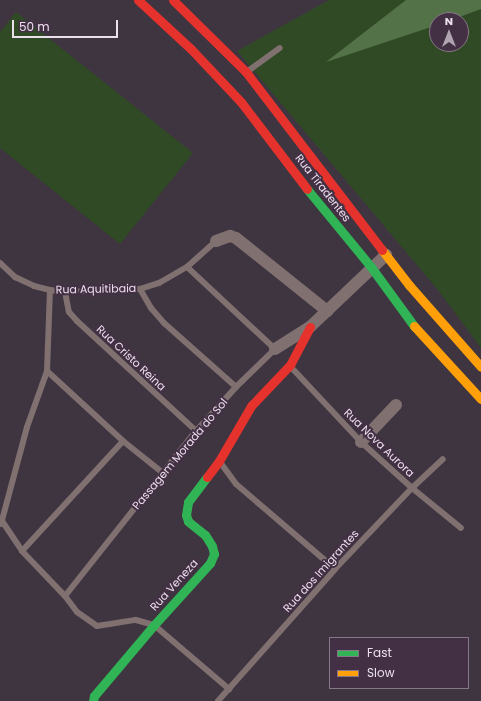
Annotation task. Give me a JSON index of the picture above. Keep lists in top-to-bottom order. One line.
{"streets":{"street":["Rua Tiradentes","Rua Aquitibaia","Passagem Morada do Sol","Rua Veneza"],"lane":["Rua Cristo Reina","Rua Nova Aurora","Rua dos Imigrantes"]},"crossings":[["Rua Tiradentes","Passagem Morada do Sol"],["Rua Aquitibaia","Rua Cristo Reina"],["Rua Aquitibaia","Passagem Morada do Sol"],["Rua Cristo Reina","Passagem Morada do Sol"],["Rua Nova Aurora","Passagem Morada do Sol"],["Rua Nova Aurora","Rua dos Imigrantes"],["Passagem Morada do Sol","Rua Veneza"]],"legend":["Fast","Slow"],"scale_bar":"50 m","north":"top"}
